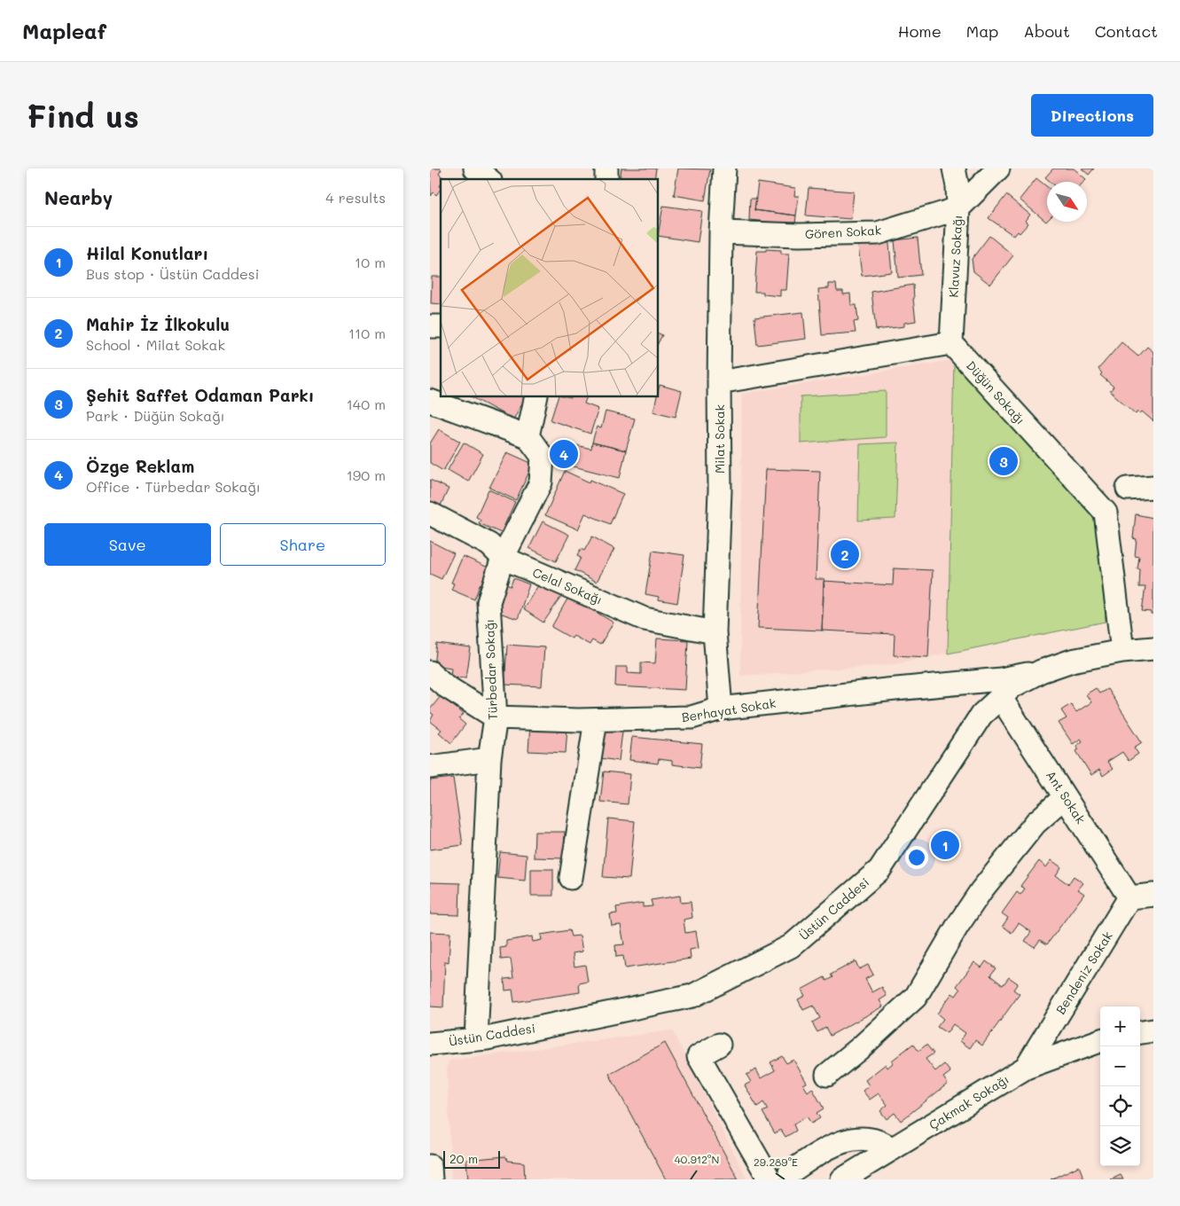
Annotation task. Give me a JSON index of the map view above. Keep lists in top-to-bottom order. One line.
{"streets":{"street":["Gören Sokak","Klavuz Sokağı","Düğün Sokağı","Milat Sokak","Celal Sokağı","Türbedar Sokağı","Berhayat Sokak","Ant Sokak","Üstün Caddesi","Bendeniz Sokak","Çakmak Sokağı"]},"crossings":[["Gören Sokak","Klavuz Sokağı"],["Gören Sokak","Milat Sokak"],["Klavuz Sokağı","Düğün Sokağı"],["Düğün Sokağı","Üstün Caddesi"],["Milat Sokak","Celal Sokağı"],["Milat Sokak","Berhayat Sokak"],["Celal Sokağı","Türbedar Sokağı"],["Türbedar Sokağı","Berhayat Sokak"],["Türbedar Sokağı","Üstün Caddesi"],["Berhayat Sokak","Üstün Caddesi"],["Ant Sokak","Üstün Caddesi"],["Ant Sokak","Bendeniz Sokak"],["Bendeniz Sokak","Çakmak Sokağı"]],"scale_bar":"20 m","north":"bottom right","page":{"header":"Mapleaf","nav":["Home","Map","About","Contact"],"buttons":["Directions",["Save","Share"]],"title":"Find us","heading":["Nearby","4 results"],"list":[{"mark":"1","name":"Hilal Konutları","note":"Bus stop · Üstün Caddesi","value":"10 m"},{"mark":"2","name":"Mahir İz İlkokulu","note":"School · Milat Sokak","value":"110 m"},{"mark":"3","name":"Şehit Saffet Odaman Parkı","note":"Park · Düğün Sokağı","value":"140 m"},{"mark":"4","name":"Özge Reklam","note":"Office · Türbedar Sokağı","value":"190 m"}],"pins":["4","3","2","1"],"map_buttons":["+","−"],"scale":"20 m"},"coordinates":["40.912°N","29.289°E"]}
